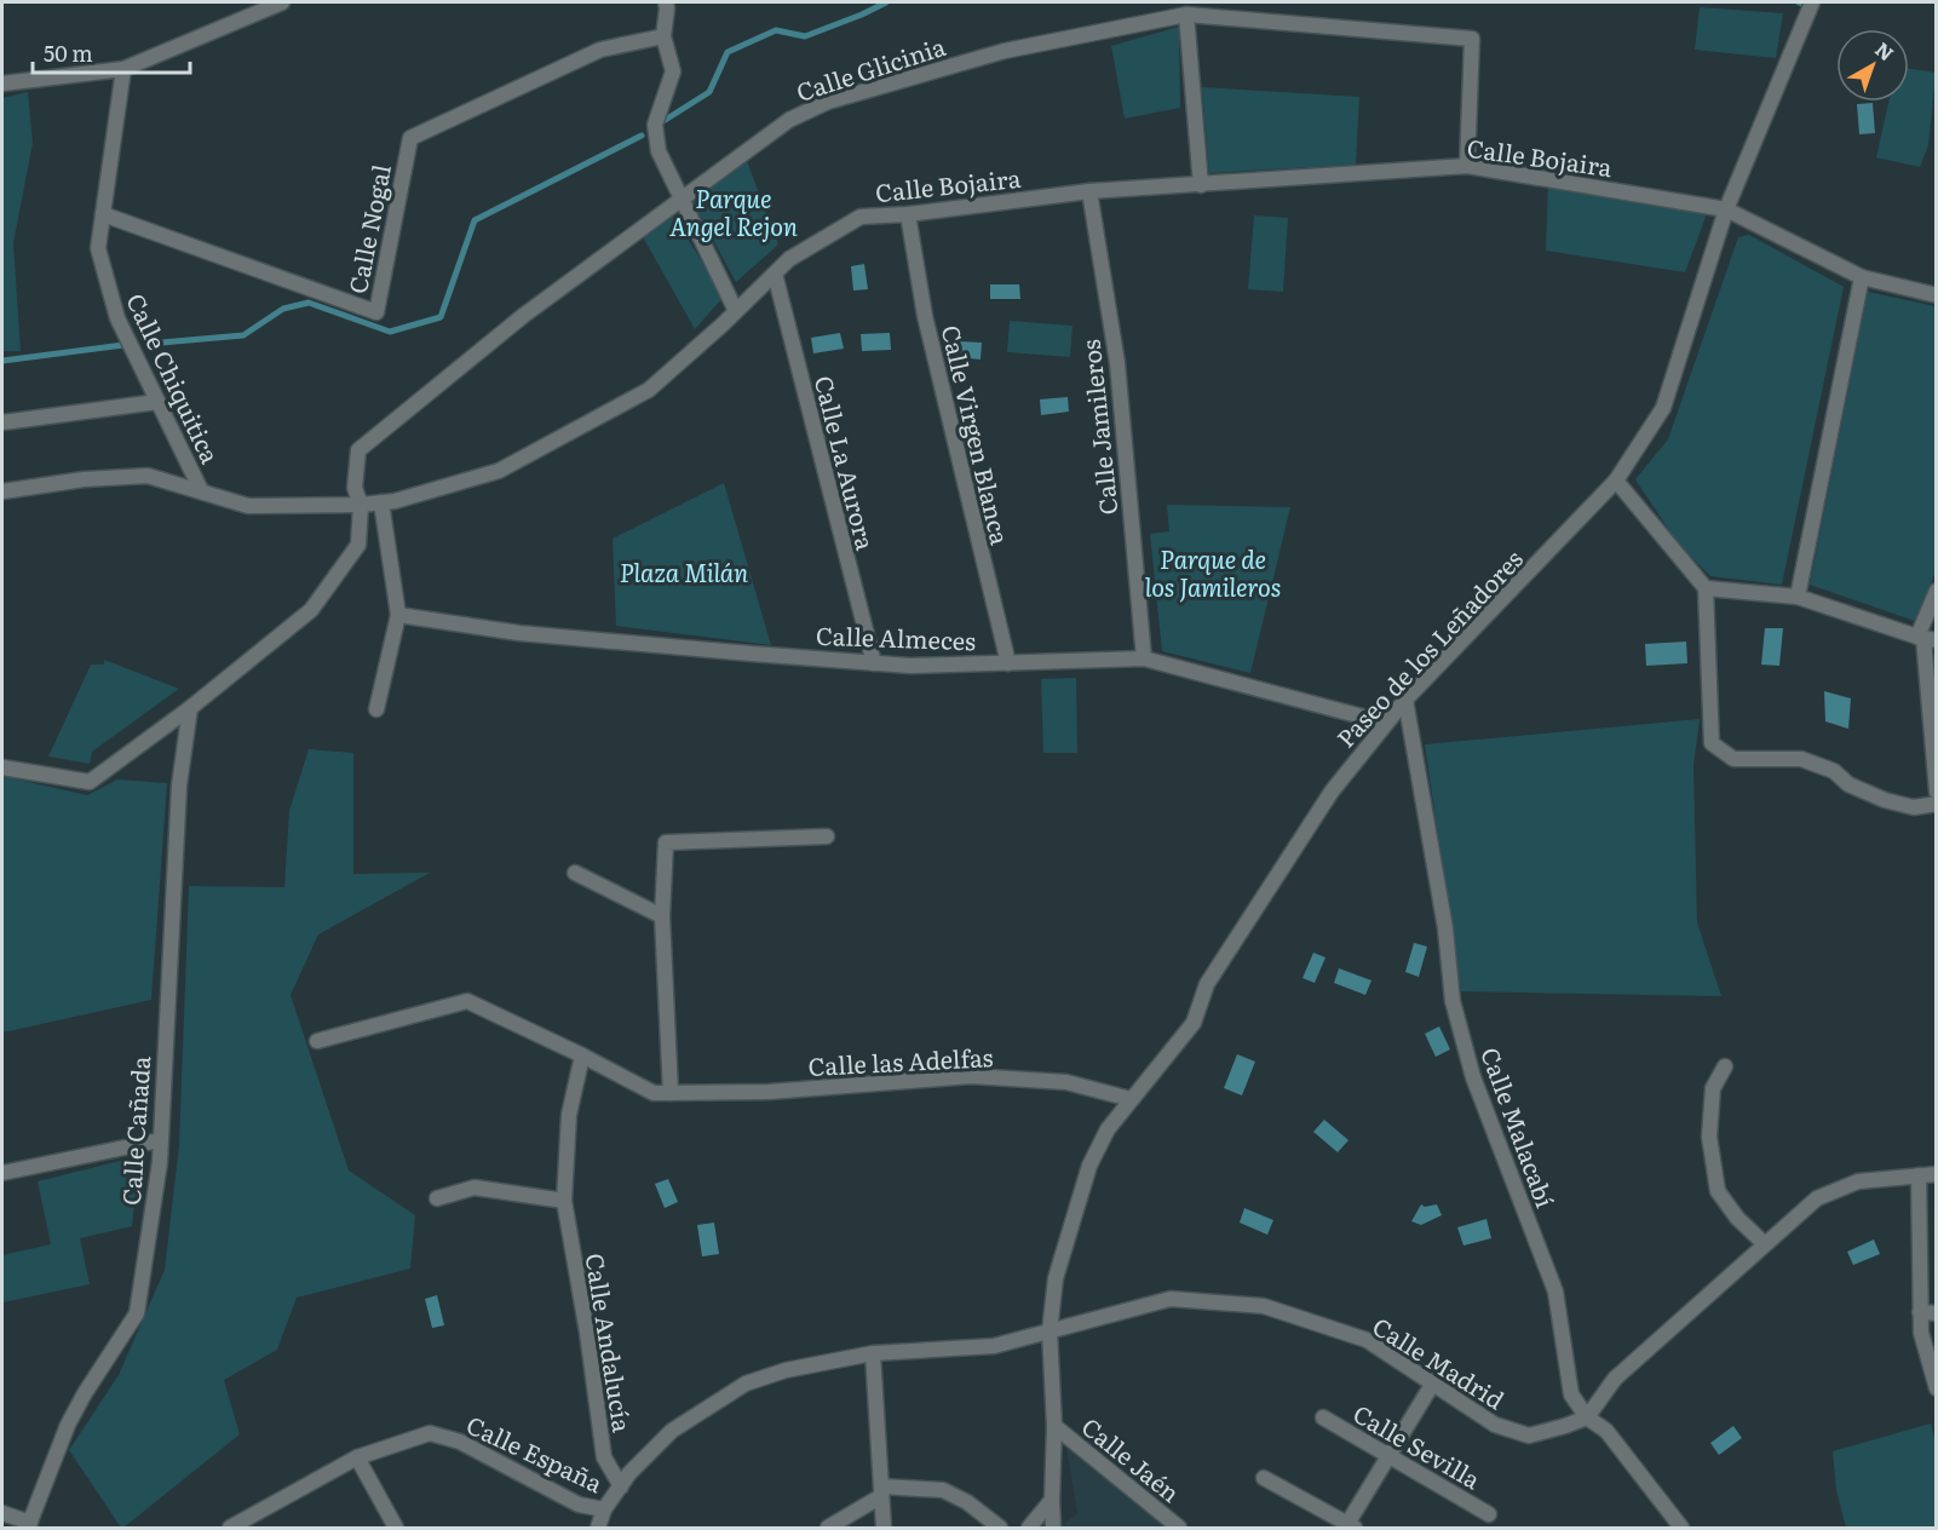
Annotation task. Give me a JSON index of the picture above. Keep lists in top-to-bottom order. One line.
{"streets":{"street":["Calle Glicinia","Calle Bojaira","Calle Nogal","Calle Chiquitica","Calle Jamileros","Calle Virgen Blanca","Calle La Aurora","Calle Almeces","Paseo de los Leñadores","Calle las Adelfas","Calle Malacabí","Calle Cañada","Calle Andalucía","Calle Madrid","Calle Sevilla","Calle España","Calle Jaén"]},"crossings":[["Calle Glicinia","Calle Bojaira"],["Calle Bojaira","Calle Chiquitica"],["Calle Bojaira","Calle Jamileros"],["Calle Bojaira","Calle Virgen Blanca"],["Calle Bojaira","Calle La Aurora"],["Calle Bojaira","Paseo de los Leñadores"],["Calle Nogal","Calle Chiquitica"],["Calle Jamileros","Calle Almeces"],["Calle Virgen Blanca","Calle Almeces"],["Calle La Aurora","Calle Almeces"],["Calle Almeces","Paseo de los Leñadores"],["Paseo de los Leñadores","Calle las Adelfas"],["Paseo de los Leñadores","Calle Malacabí"],["Paseo de los Leñadores","Calle Madrid"],["Paseo de los Leñadores","Calle España"],["Paseo de los Leñadores","Calle Jaén"],["Calle las Adelfas","Calle Andalucía"],["Calle Malacabí","Calle Madrid"],["Calle Andalucía","Calle España"],["Calle Madrid","Calle España"]],"parks":["Parque Angel Rejon","Parque de los Jamileros","Plaza Milán"],"scale_bar":"50 m","north":"top right"}
